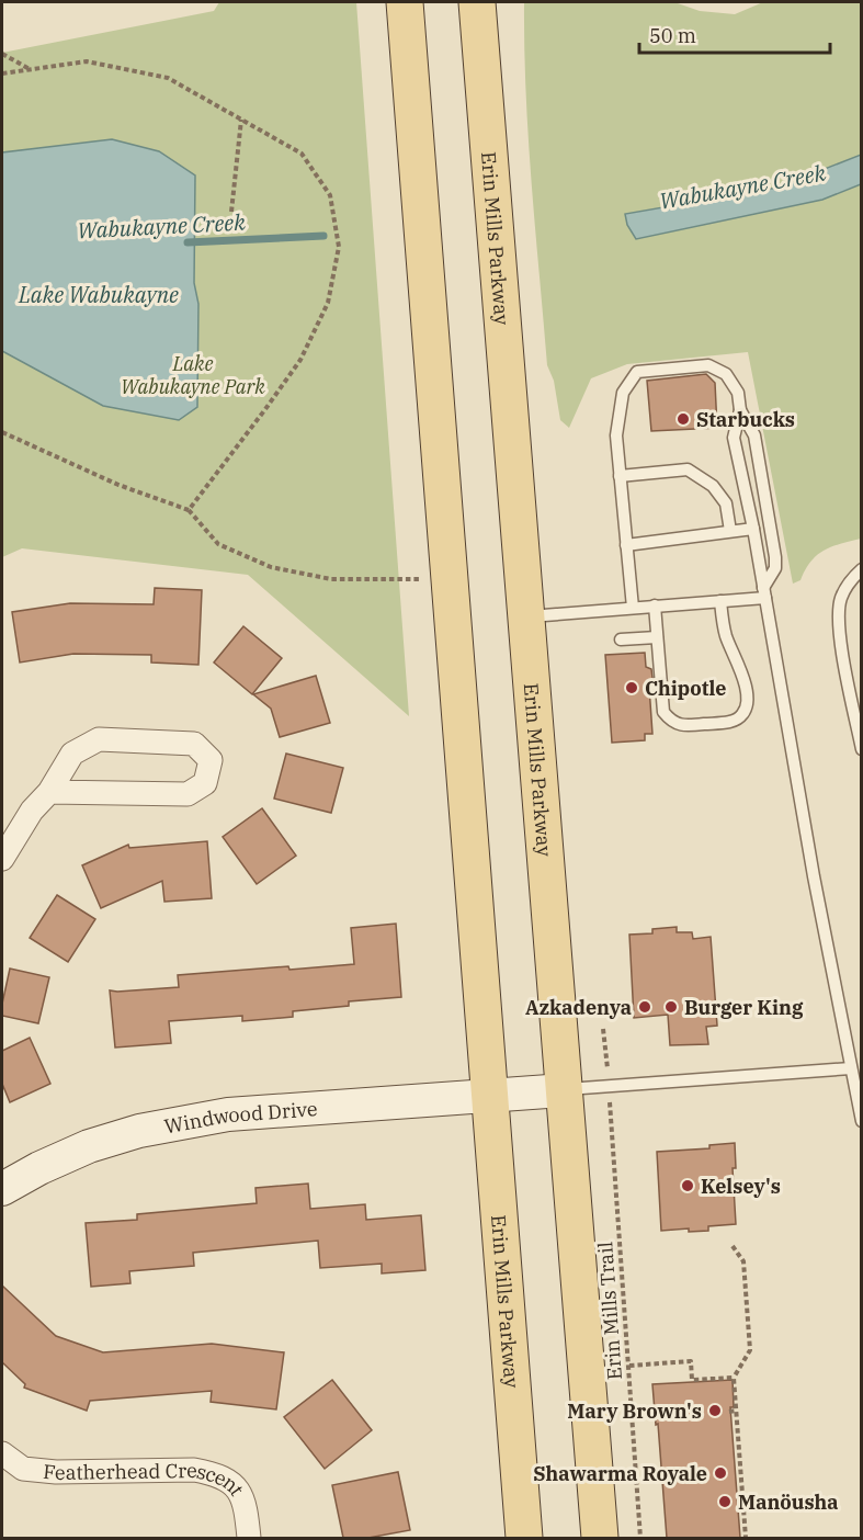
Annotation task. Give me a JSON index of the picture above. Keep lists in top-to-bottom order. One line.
{"streets":{"main road":["Erin Mills Parkway"],"street":["Windwood Drive","Featherhead Crescent"],"path":["Erin Mills Trail"]},"crossings":[["Erin Mills Parkway","Windwood Drive"]],"water":["Wabukayne Creek","Lake Wabukayne"],"parks":["Lake Wabukayne Park"],"places":["Starbucks","Chipotle","Azkadenya","Burger King","Kelsey's","Mary Brown's","Shawarma Royale","Manöusha"],"scale_bar":"50 m"}
